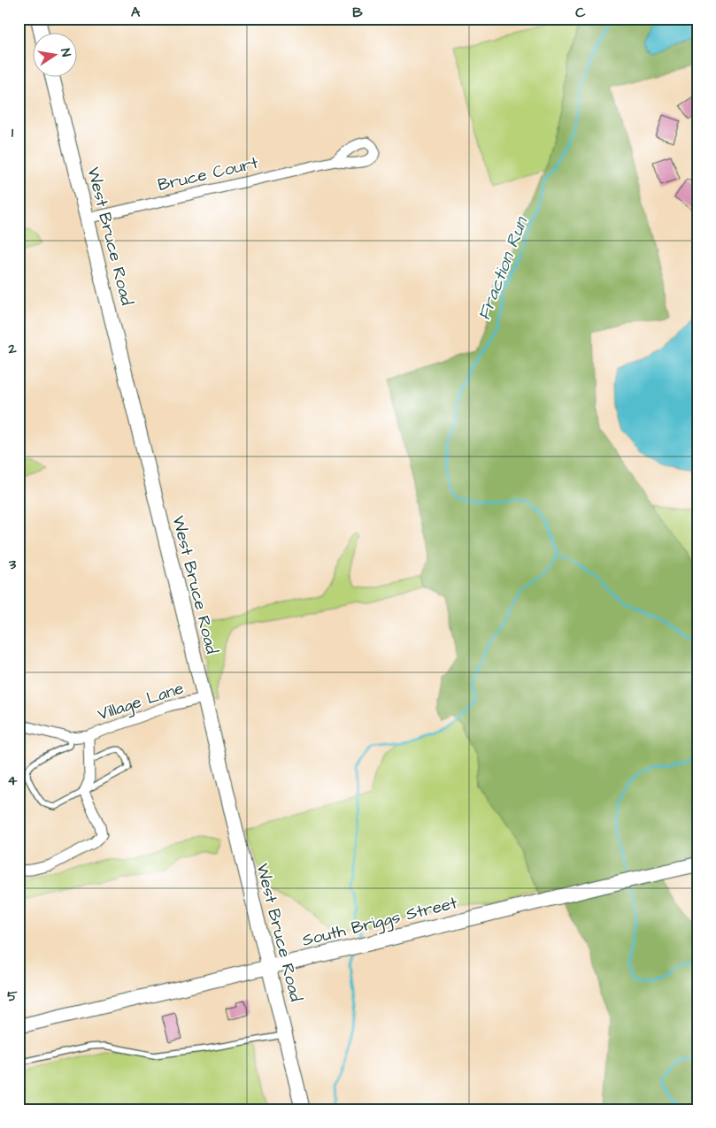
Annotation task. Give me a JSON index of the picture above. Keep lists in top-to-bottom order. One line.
{"streets":{"street":["Bruce Court","West Bruce Road","Village Lane","South Briggs Street"]},"crossings":[["Bruce Court","West Bruce Road"],["West Bruce Road","Village Lane"],["West Bruce Road","South Briggs Street"]],"water":["Fraction Run"],"north":"right","grid":{"columns":["A","B","C"],"rows":["1","2","3","4","5"]}}
